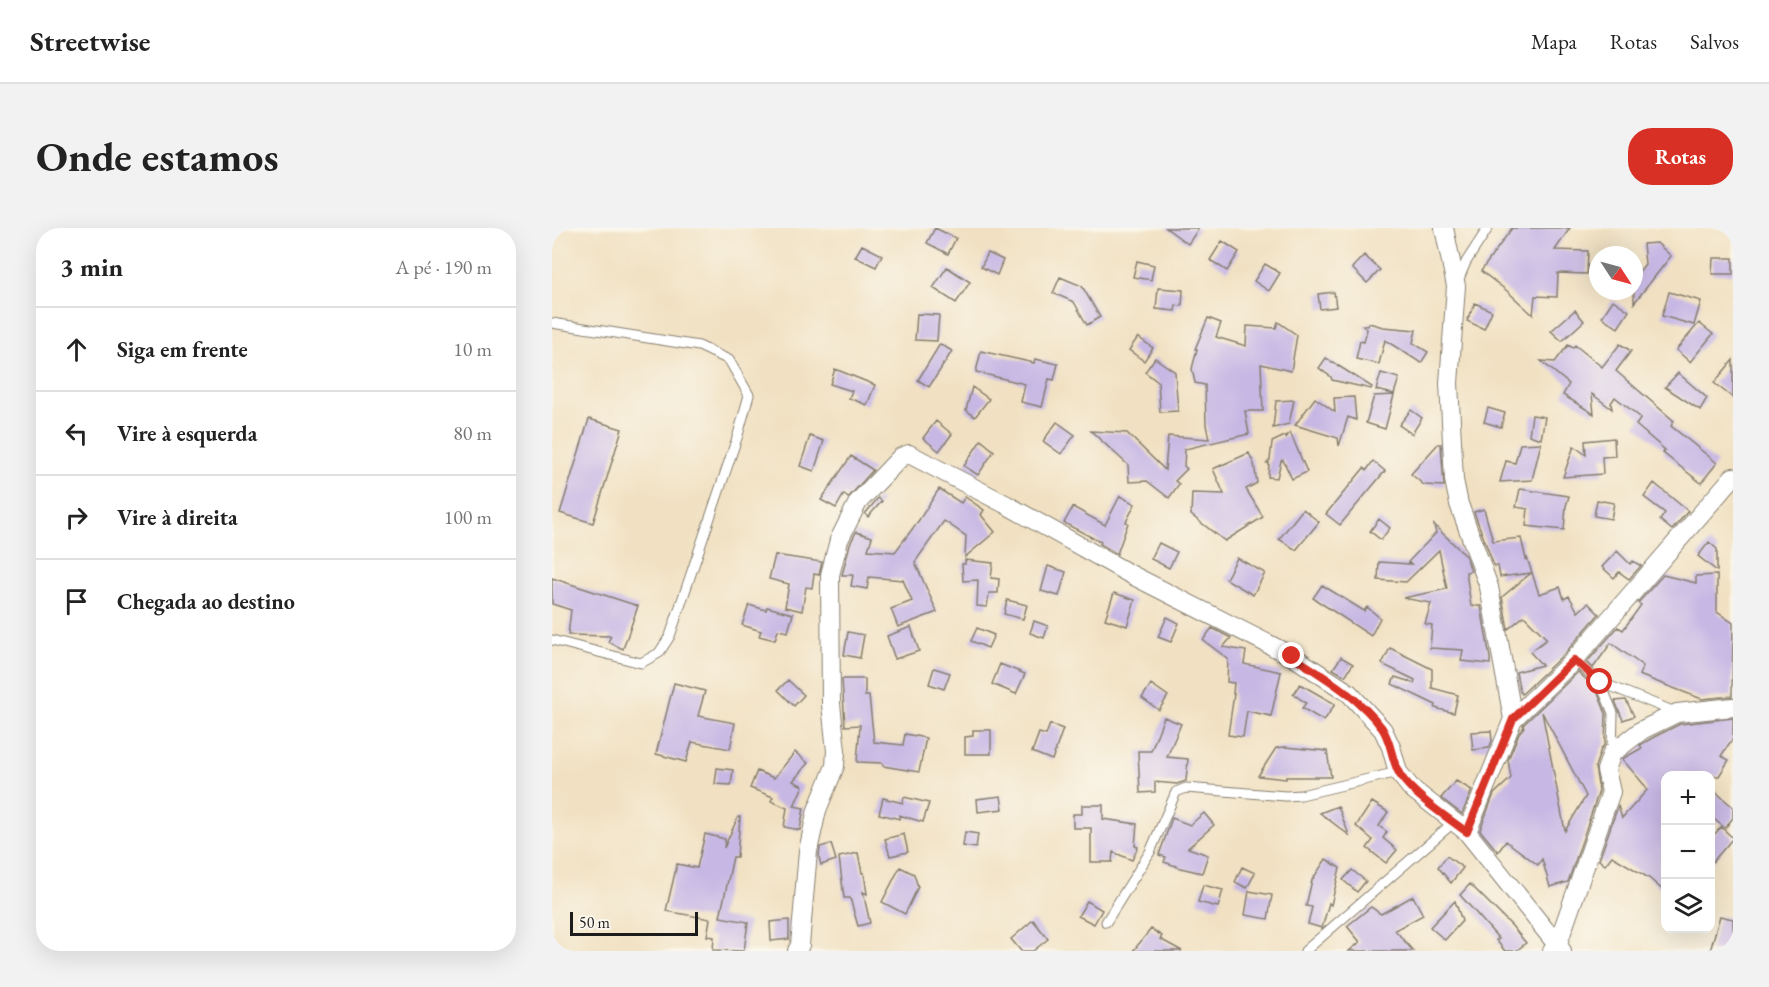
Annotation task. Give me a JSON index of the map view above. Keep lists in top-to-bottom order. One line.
{"scale_bar":"50 m","north":"bottom right","page":{"header":"Streetwise","nav":["Mapa","Rotas","Salvos"],"buttons":"Rotas","title":"Onde estamos","heading":["3 min","A pé · 190 m"],"list":[["Siga em frente","10 m"],["Vire à esquerda","80 m"],["Vire à direita","100 m"],"Chegada ao destino"],"map_buttons":["+","−"],"scale":"50 m"}}
